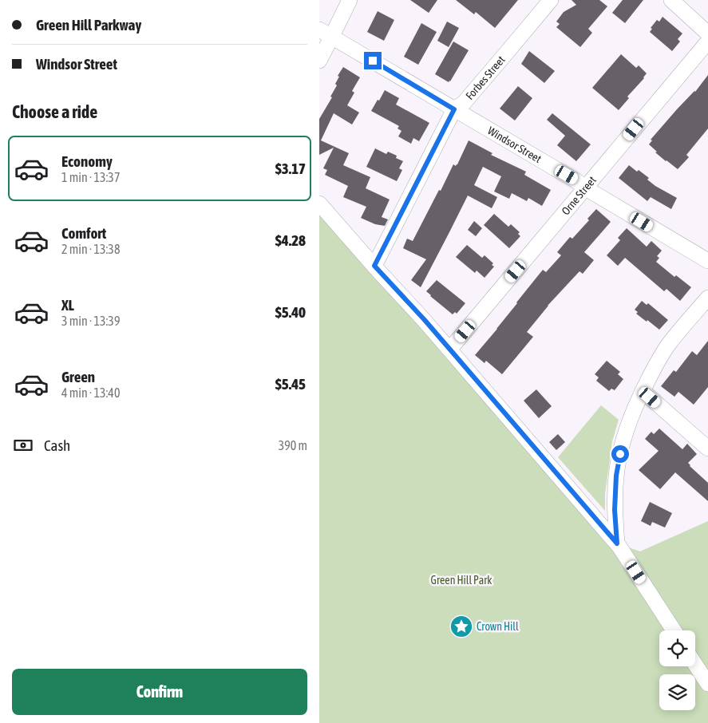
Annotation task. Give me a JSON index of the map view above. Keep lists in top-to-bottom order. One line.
{"streets":{"street":["Forbes Street","Windsor Street","Orne Street"]},"crossings":[["Forbes Street","Windsor Street"],["Windsor Street","Orne Street"]],"parks":["Green Hill Park"],"places":{"place":["Crown Hill"]},"page":{"banner":["Green Hill Parkway","Windsor Street"],"heading":"Choose a ride","list":[{"name":"Economy","note":"1 min · 13:37","value":"$3.17"},{"name":"Comfort","note":"2 min · 13:38","value":"$4.28"},{"name":"XL","note":"3 min · 13:39","value":"$5.40"},{"name":"Green","note":"4 min · 13:40","value":"$5.45"}],"pay":["Cash","390 m"],"buttons":"Confirm"}}
